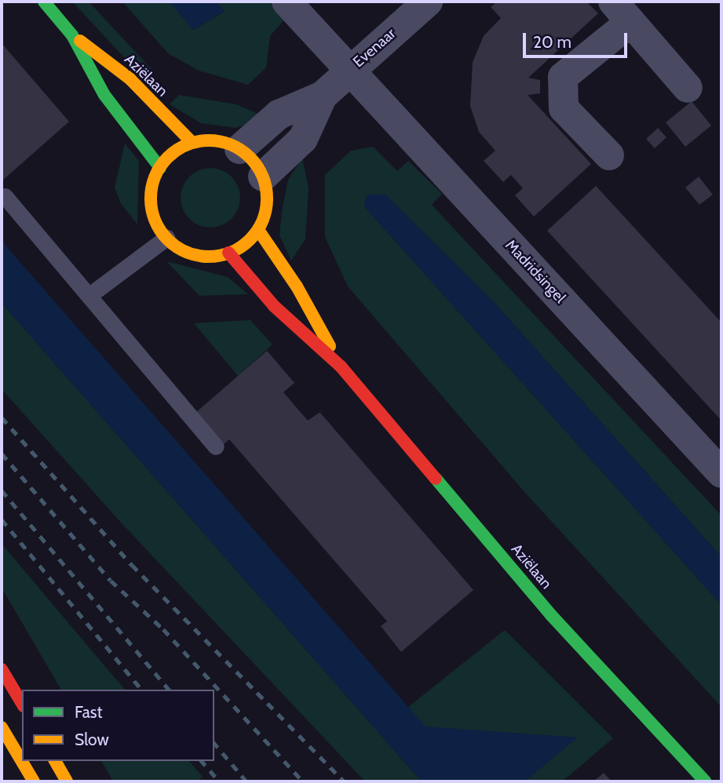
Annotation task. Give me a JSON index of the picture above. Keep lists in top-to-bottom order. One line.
{"streets":{"street":["Evenaar","Aziëlaan","Madridsingel"]},"crossings":[["Evenaar","Aziëlaan"],["Evenaar","Madridsingel"]],"legend":["Fast","Slow"],"scale_bar":"20 m"}
